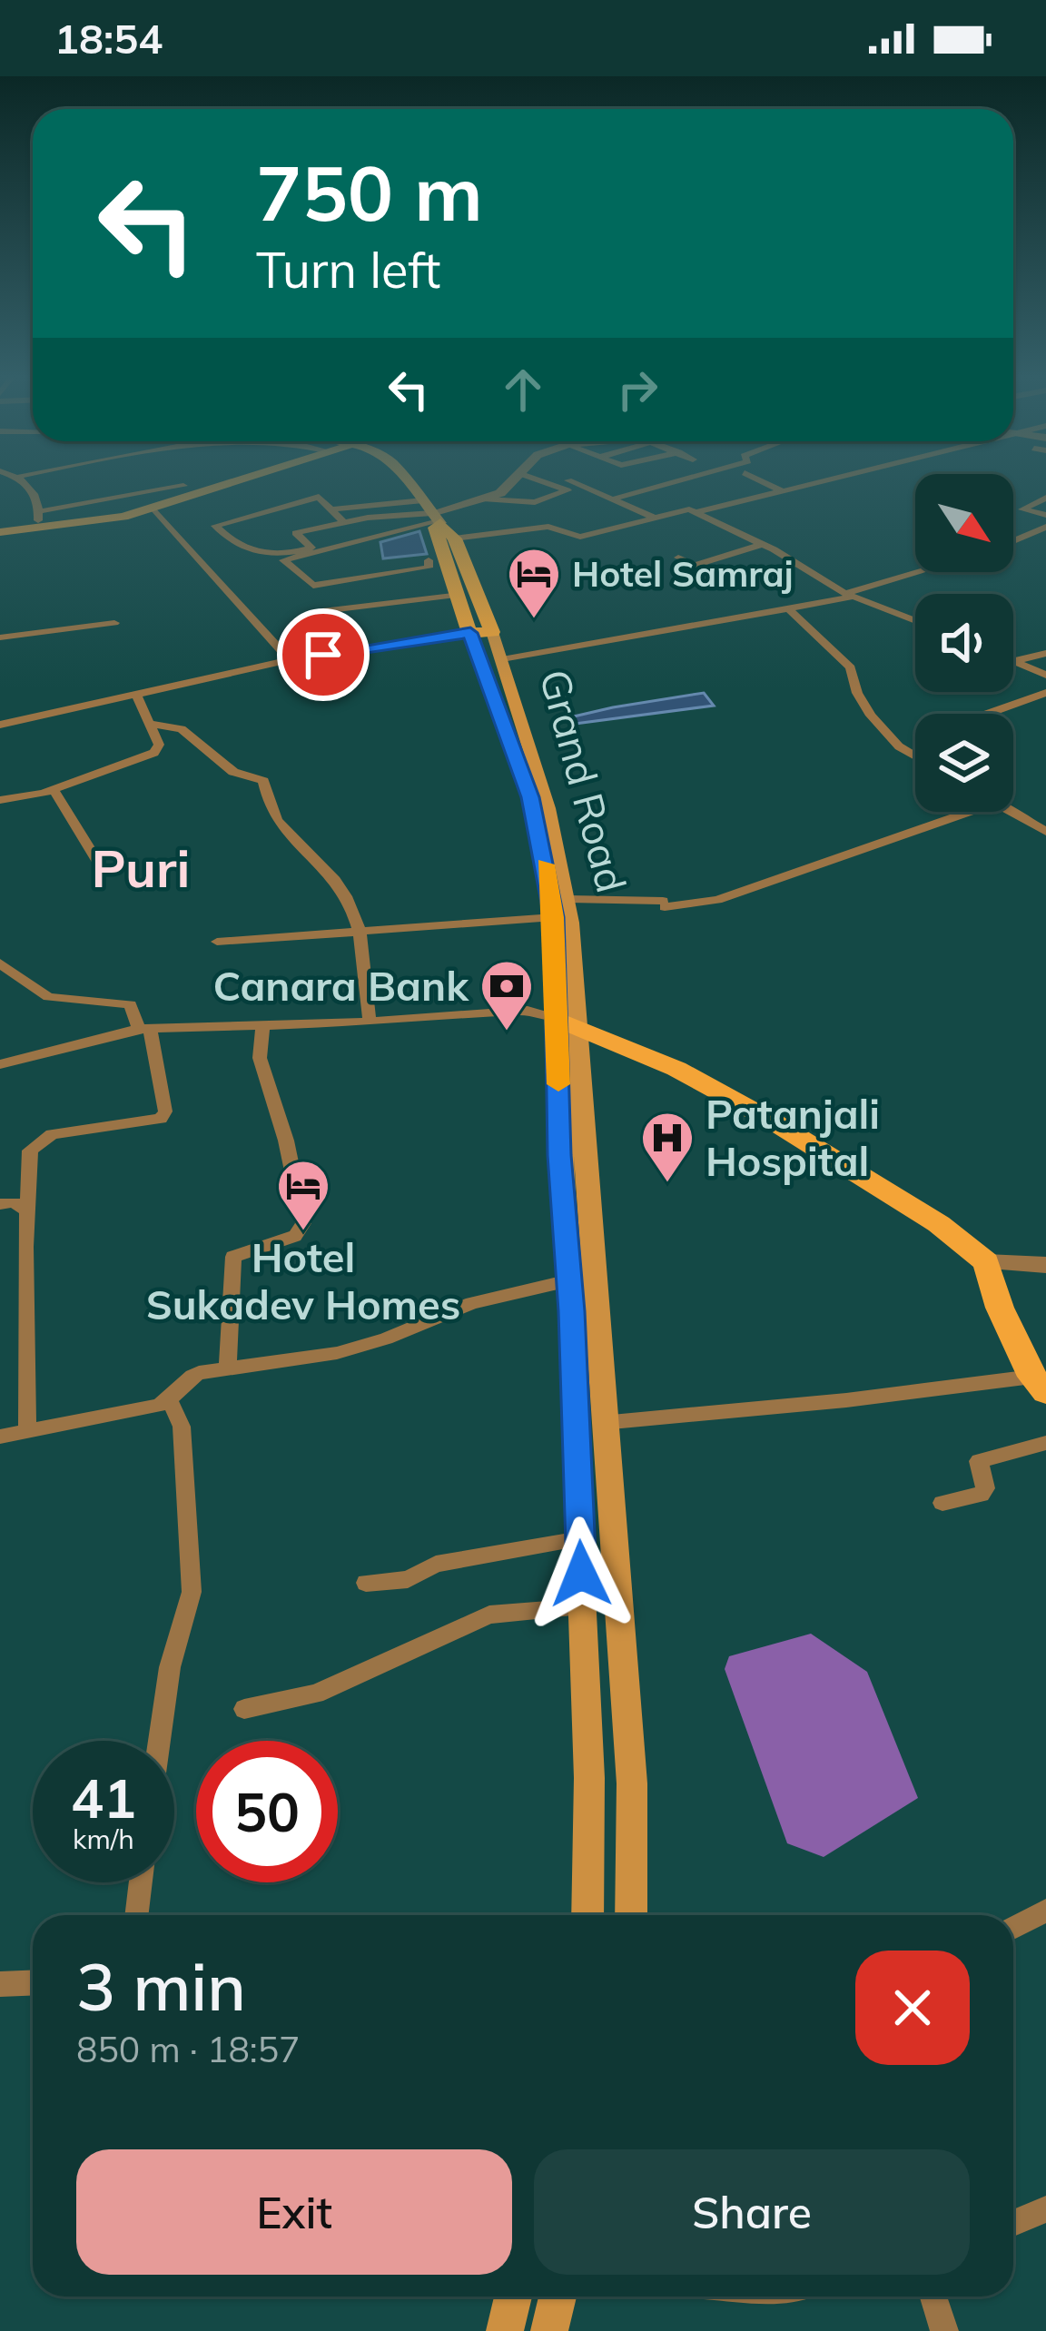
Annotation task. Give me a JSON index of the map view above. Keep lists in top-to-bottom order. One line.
{"streets":{"main road":["Grand Road"]},"districts":["Puri"],"places":{"hotel":["Hotel Samraj","Hotel Sukadev Homes"],"bank":["Canara Bank"],"hospital":["Patanjali Hospital"]},"north":"bottom right","page":{"status":"18:54","turn":["750 m","Turn left"],"speed":"41 km/h","limit":"50","heading":["3 min","850 m · 18:57"],"buttons":["Exit","Share"]}}
